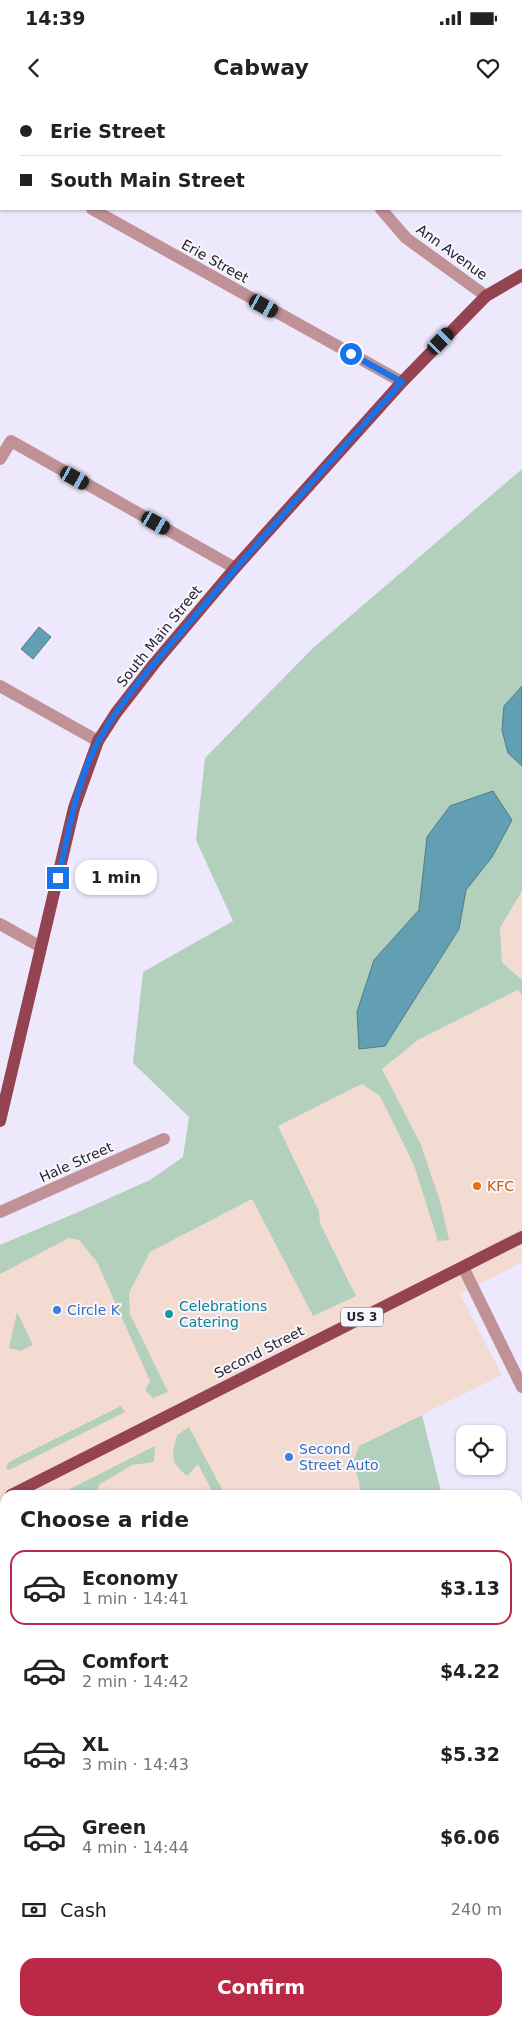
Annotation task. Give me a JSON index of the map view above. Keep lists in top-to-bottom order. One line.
{"streets":{"main road":["South Main Street","US 3","Second Street"],"street":["Ann Avenue","Erie Street","Hale Street"]},"crossings":[["Ann Avenue","South Main Street"],["Erie Street","South Main Street"]],"places":["KFC","Circle K","Celebrations Catering","Second Street Auto"],"page":{"status":"14:39","header":"Cabway","banner":["Erie Street","South Main Street"],"bubble":"1 min","heading":"Choose a ride","list":[{"name":"Economy","note":"1 min · 14:41","value":"$3.13"},{"name":"Comfort","note":"2 min · 14:42","value":"$4.22"},{"name":"XL","note":"3 min · 14:43","value":"$5.32"},{"name":"Green","note":"4 min · 14:44","value":"$6.06"}],"pay":["Cash","240 m"],"buttons":"Confirm"}}
